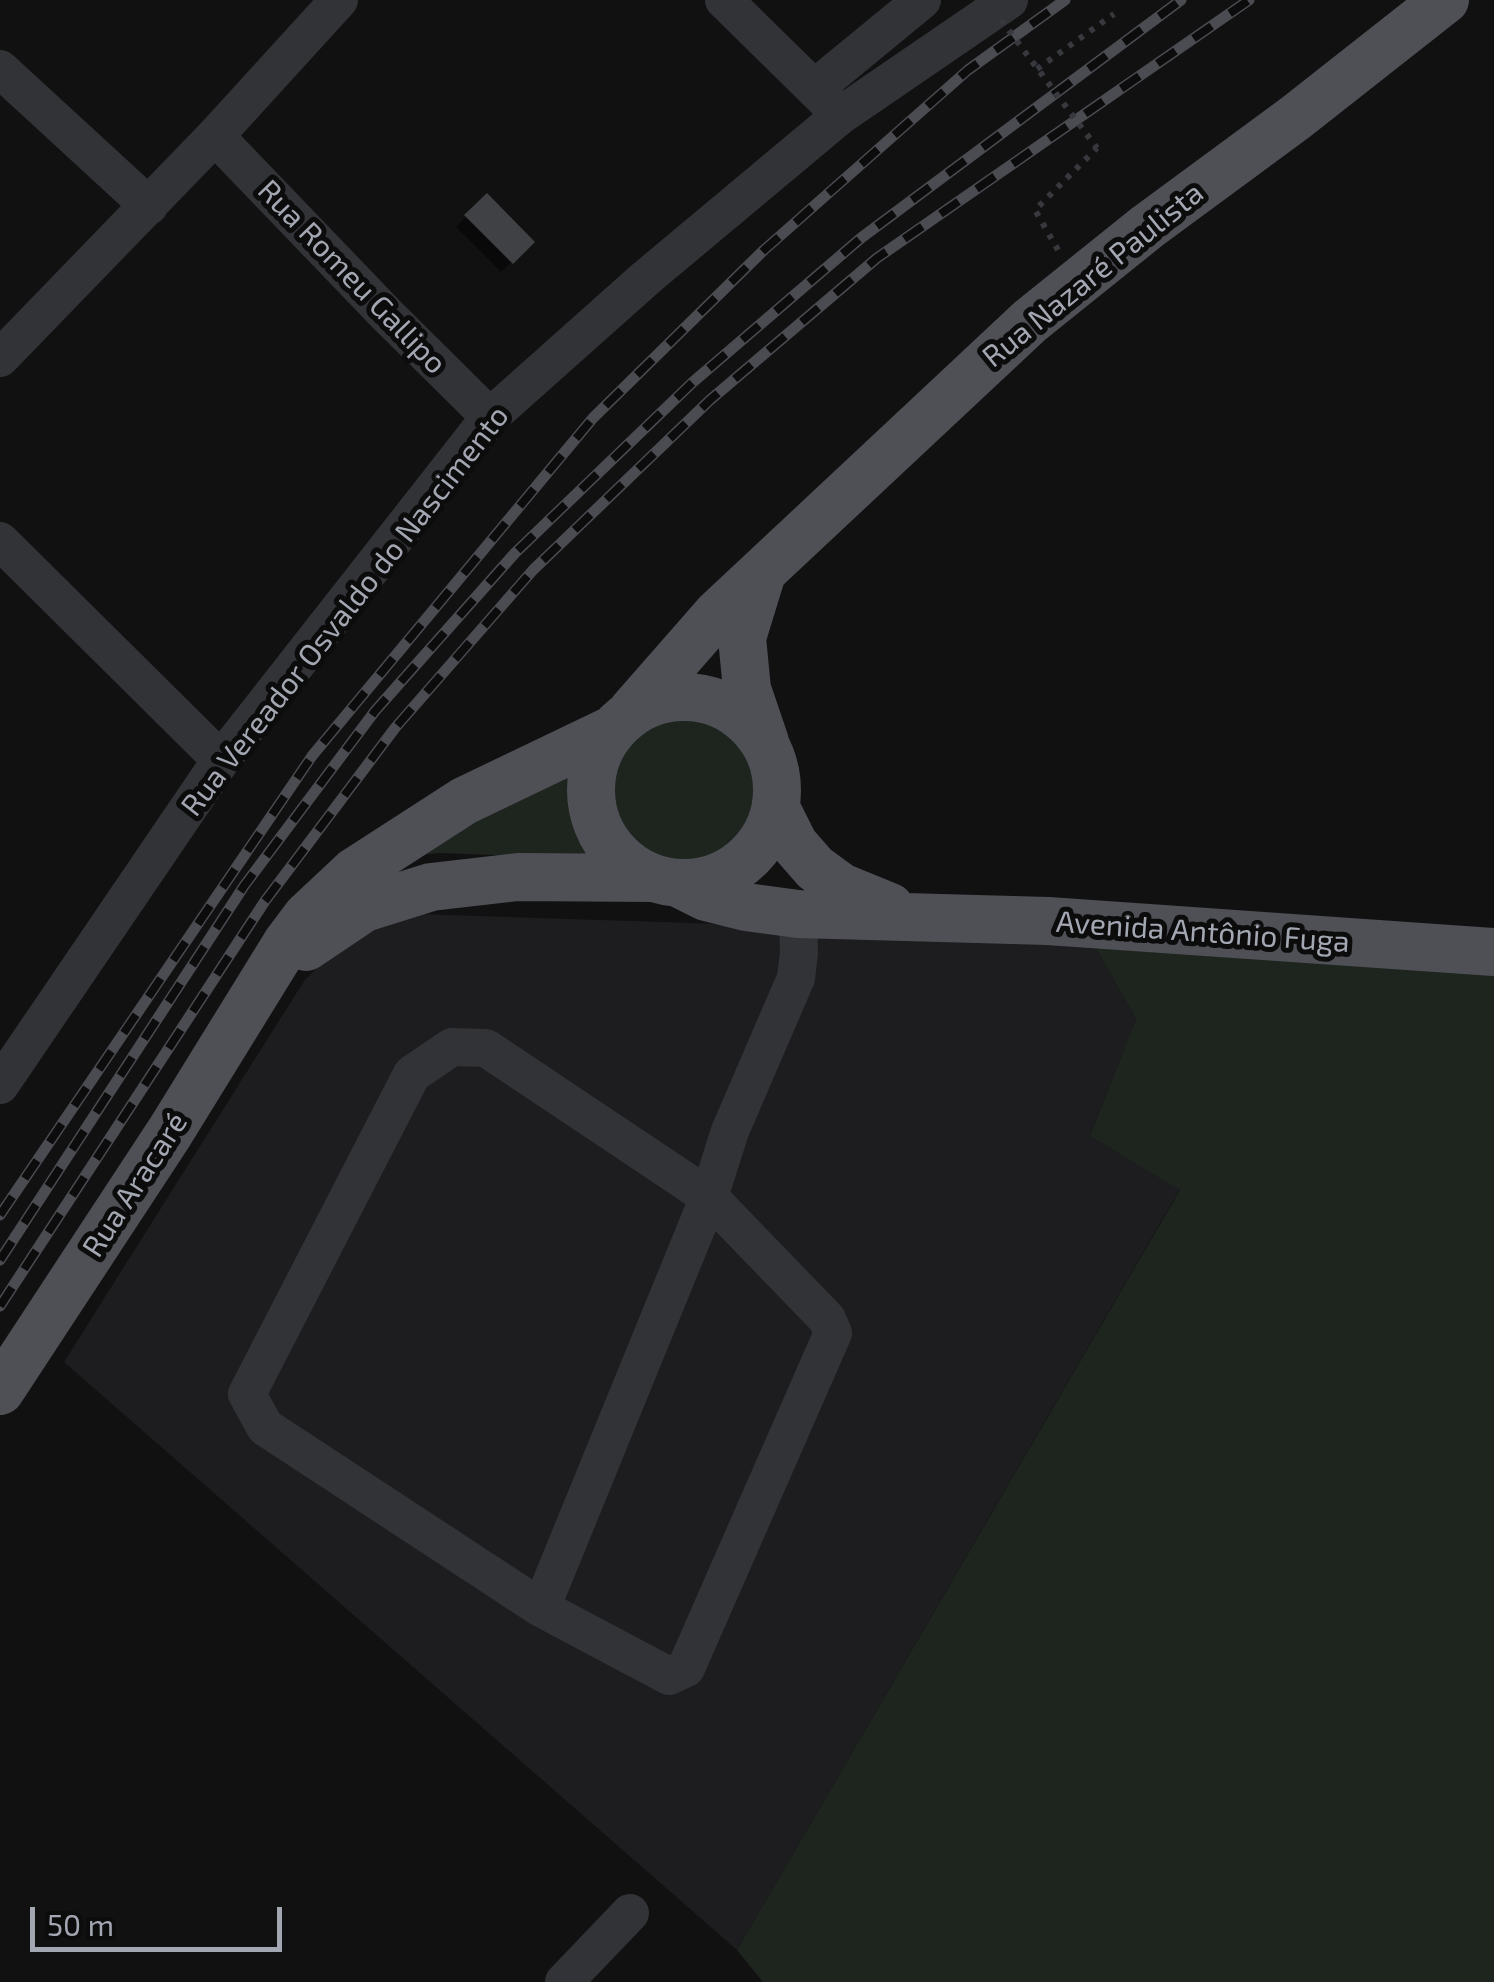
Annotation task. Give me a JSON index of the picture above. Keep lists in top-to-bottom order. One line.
{"streets":{"main road":["Rua Nazaré Paulista","Avenida Antônio Fuga","Rua Aracaré"],"street":["Rua Romeu Gallipo","Rua Vereador Osvaldo do Nascimento"]},"crossings":[["Rua Nazaré Paulista","Avenida Antônio Fuga"],["Rua Nazaré Paulista","Rua Aracaré"],["Rua Romeu Gallipo","Rua Vereador Osvaldo do Nascimento"],["Avenida Antônio Fuga","Rua Aracaré"]],"scale_bar":"50 m"}
